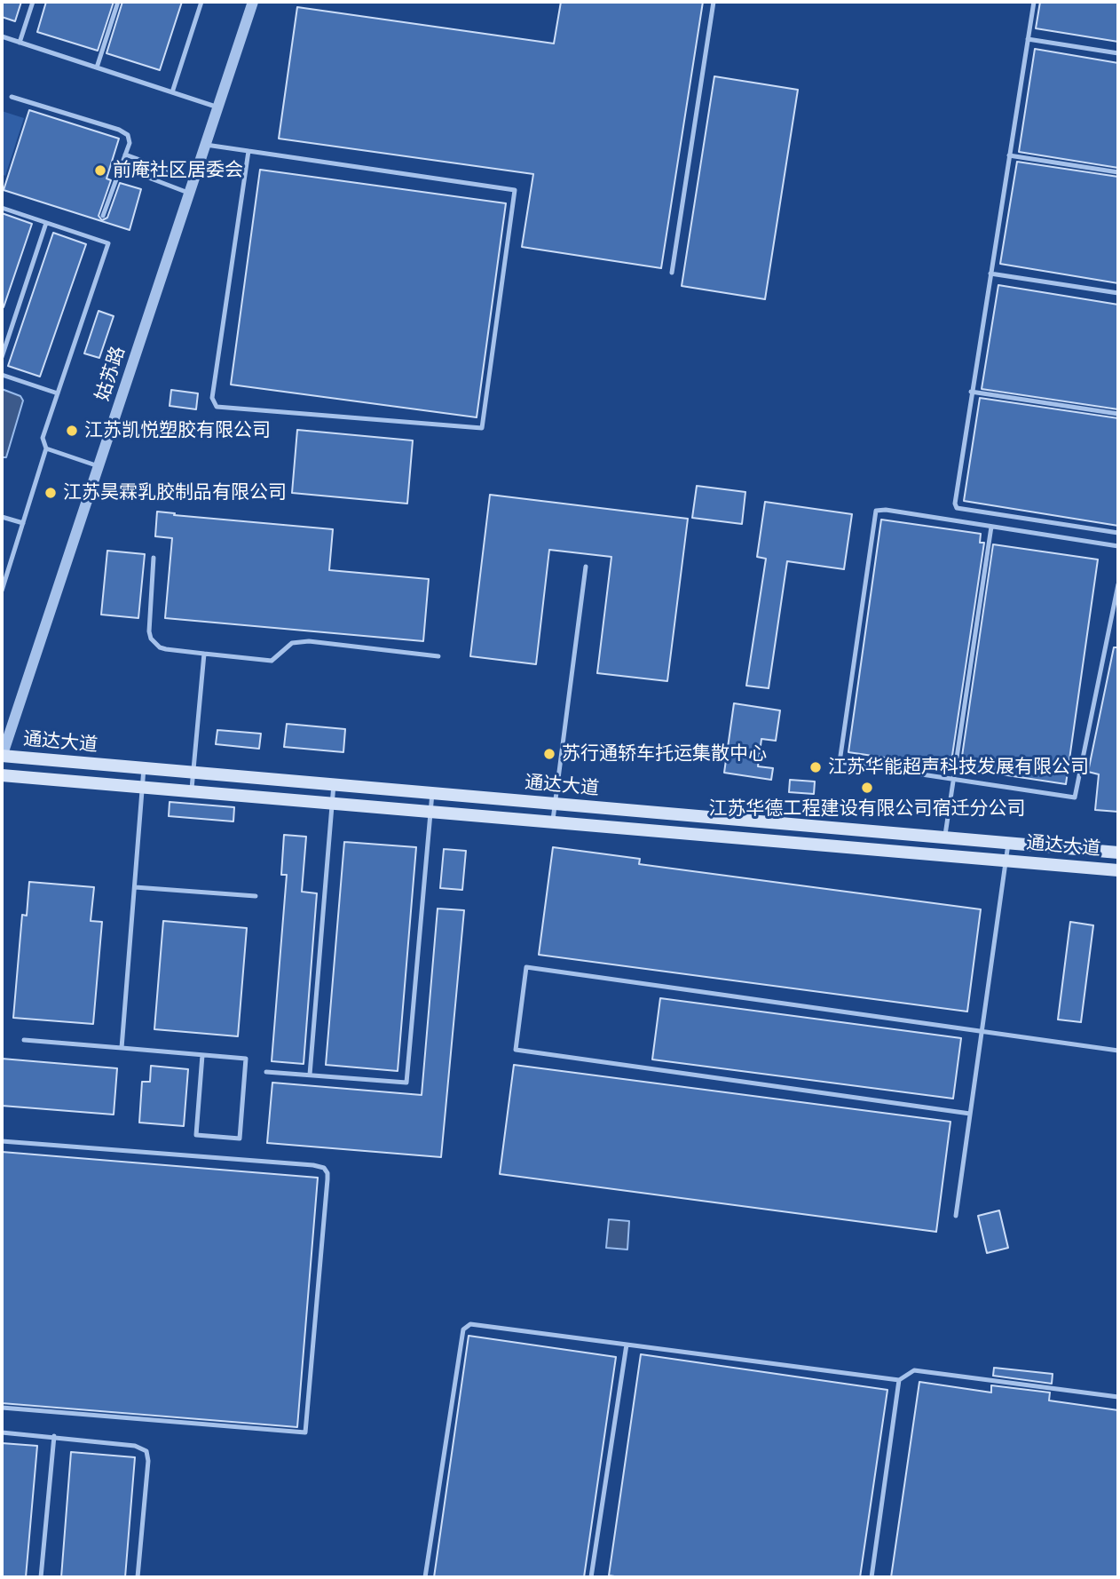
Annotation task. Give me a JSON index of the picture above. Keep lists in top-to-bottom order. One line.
{"streets":{"main road":["通达大道"],"street":["姑苏路"]},"crossings":[["姑苏路","通达大道"]],"places":["前庵社区居委会","江苏凯悦塑胶有限公司","江苏昊霖乳胶制品有限公司","苏行通轿车托运集散中心","江苏华能超声科技发展有限公司","江苏华德工程建设有限公司宿迁分公司"]}
